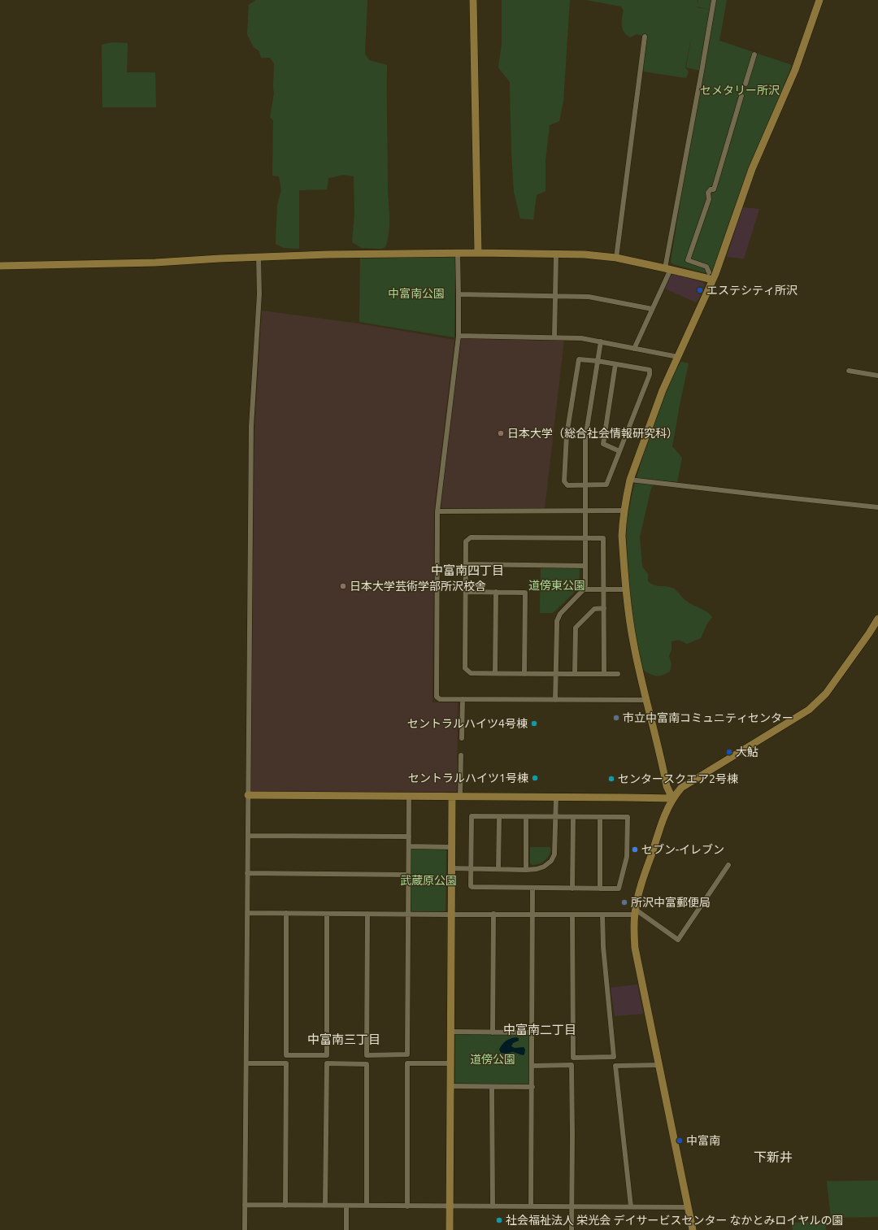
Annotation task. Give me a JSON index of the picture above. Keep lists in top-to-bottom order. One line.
{"districts":["中富南四丁目","中富南二丁目","中富南三丁目","下新井"],"parks":["セメタリー所沢","中富南公園","道傍東公園","武蔵原公園","道傍公園"],"places":["エステシティ所沢","日本大学（総合社会情報研究科）","日本大学芸術学部所沢校舎","市立中富南コミュニティセンター","セントラルハイツ4号棟","大鮎","セントラルハイツ1号棟","センタースクエア2号棟","セブン-イレブン","所沢中富郵便局","中富南","社会福祉法人 栄光会 デイサービスセンター なかとみロイヤルの園"]}
